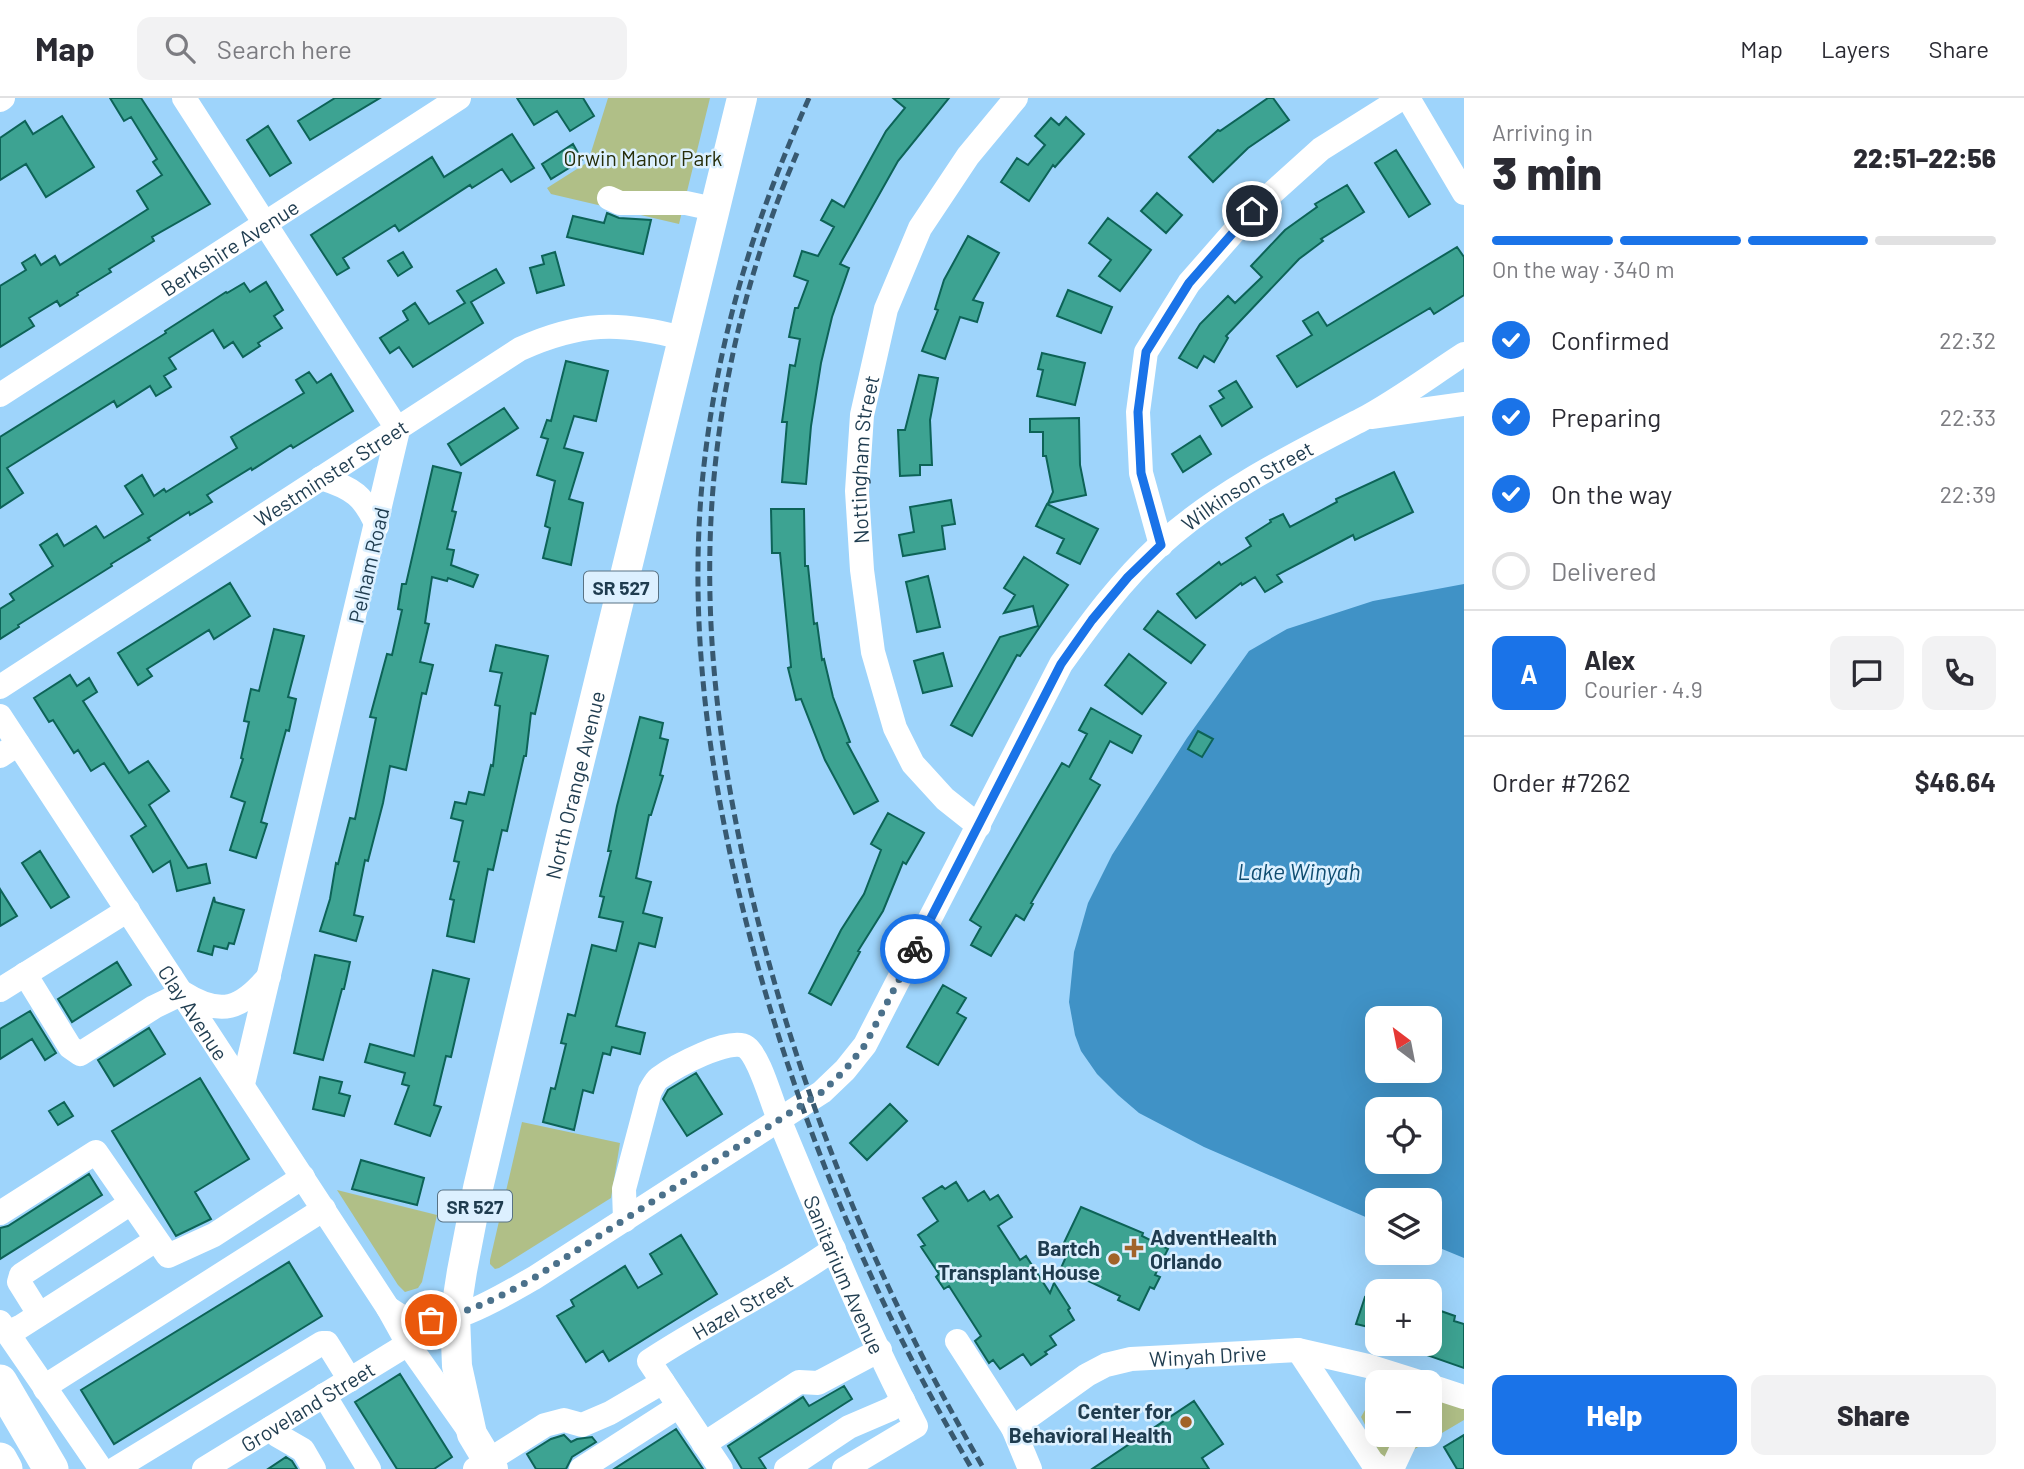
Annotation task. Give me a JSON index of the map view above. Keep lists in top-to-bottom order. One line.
{"streets":{"main road":["SR 527","North Orange Avenue"],"street":["Berkshire Avenue","Nottingham Street","Westminster Street","Wilkinson Street","Pelham Road","Clay Avenue","Sanitarium Avenue","Hazel Street","Winyah Drive","Groveland Street"]},"crossings":[["Nottingham Street","Wilkinson Street"],["Westminster Street","Pelham Road"],["Westminster Street","North Orange Avenue"],["Wilkinson Street","North Orange Avenue"],["Wilkinson Street","Sanitarium Avenue"],["Pelham Road","Clay Avenue"],["North Orange Avenue","Clay Avenue"],["Clay Avenue","Groveland Street"],["Sanitarium Avenue","Hazel Street"]],"water":["Lake Winyah"],"parks":["Orwin Manor Park"],"places":{"health":["AdventHealth Orlando"],"other":["Bartch Transplant House","Center for Behavioral Health"]},"north":"top left","page":{"header":"Map","search":"Search here","nav":["Map","Layers","Share"],"heading":["3 min","Arriving in","22:51–22:56"],"panel":["Alex","Courier · 4.9","Order #7262","$46.64"],"bar":"On the way · 340 m","list":[["Confirmed","22:32"],["Preparing","22:33"],["On the way","22:39"],"Delivered"],"round":"A","map_buttons":["+","−"],"buttons":["Help","Share"]}}
